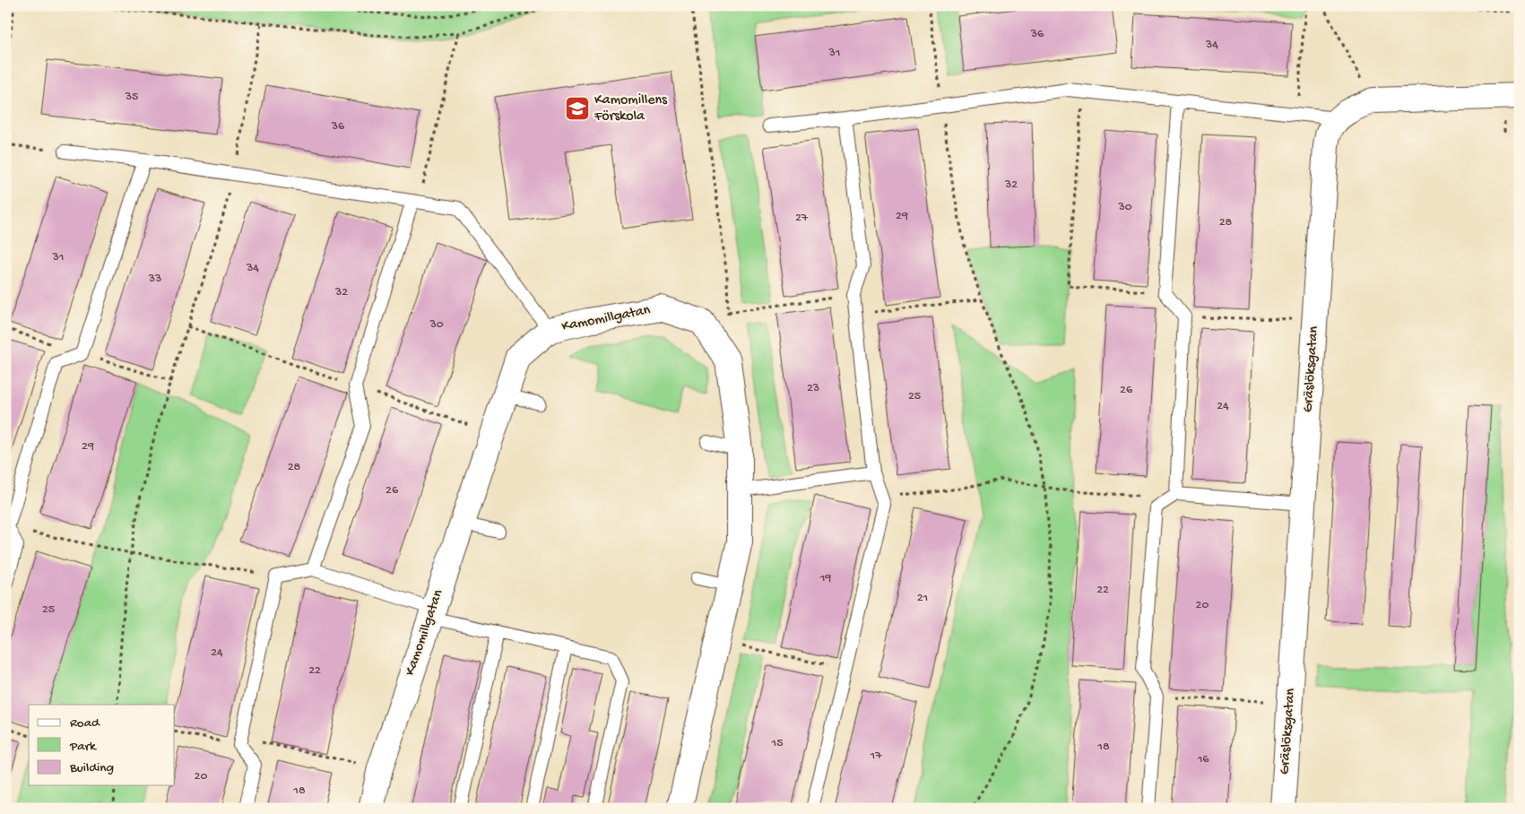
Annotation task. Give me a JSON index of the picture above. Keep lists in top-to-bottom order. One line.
{"streets":{"street":["Kamomillgatan","Gräslöksgatan"]},"places":{"school or university":["Kamomillens Förskola"]},"house_numbers":["36","34","31","35","36","32","30","29","27","28","31","34","33","32","30","23","26","25","24","29","28","26","19","22","21","20","25","24","22","15","18","17","16","20","18"],"legend":["Road","Park","Building"]}
